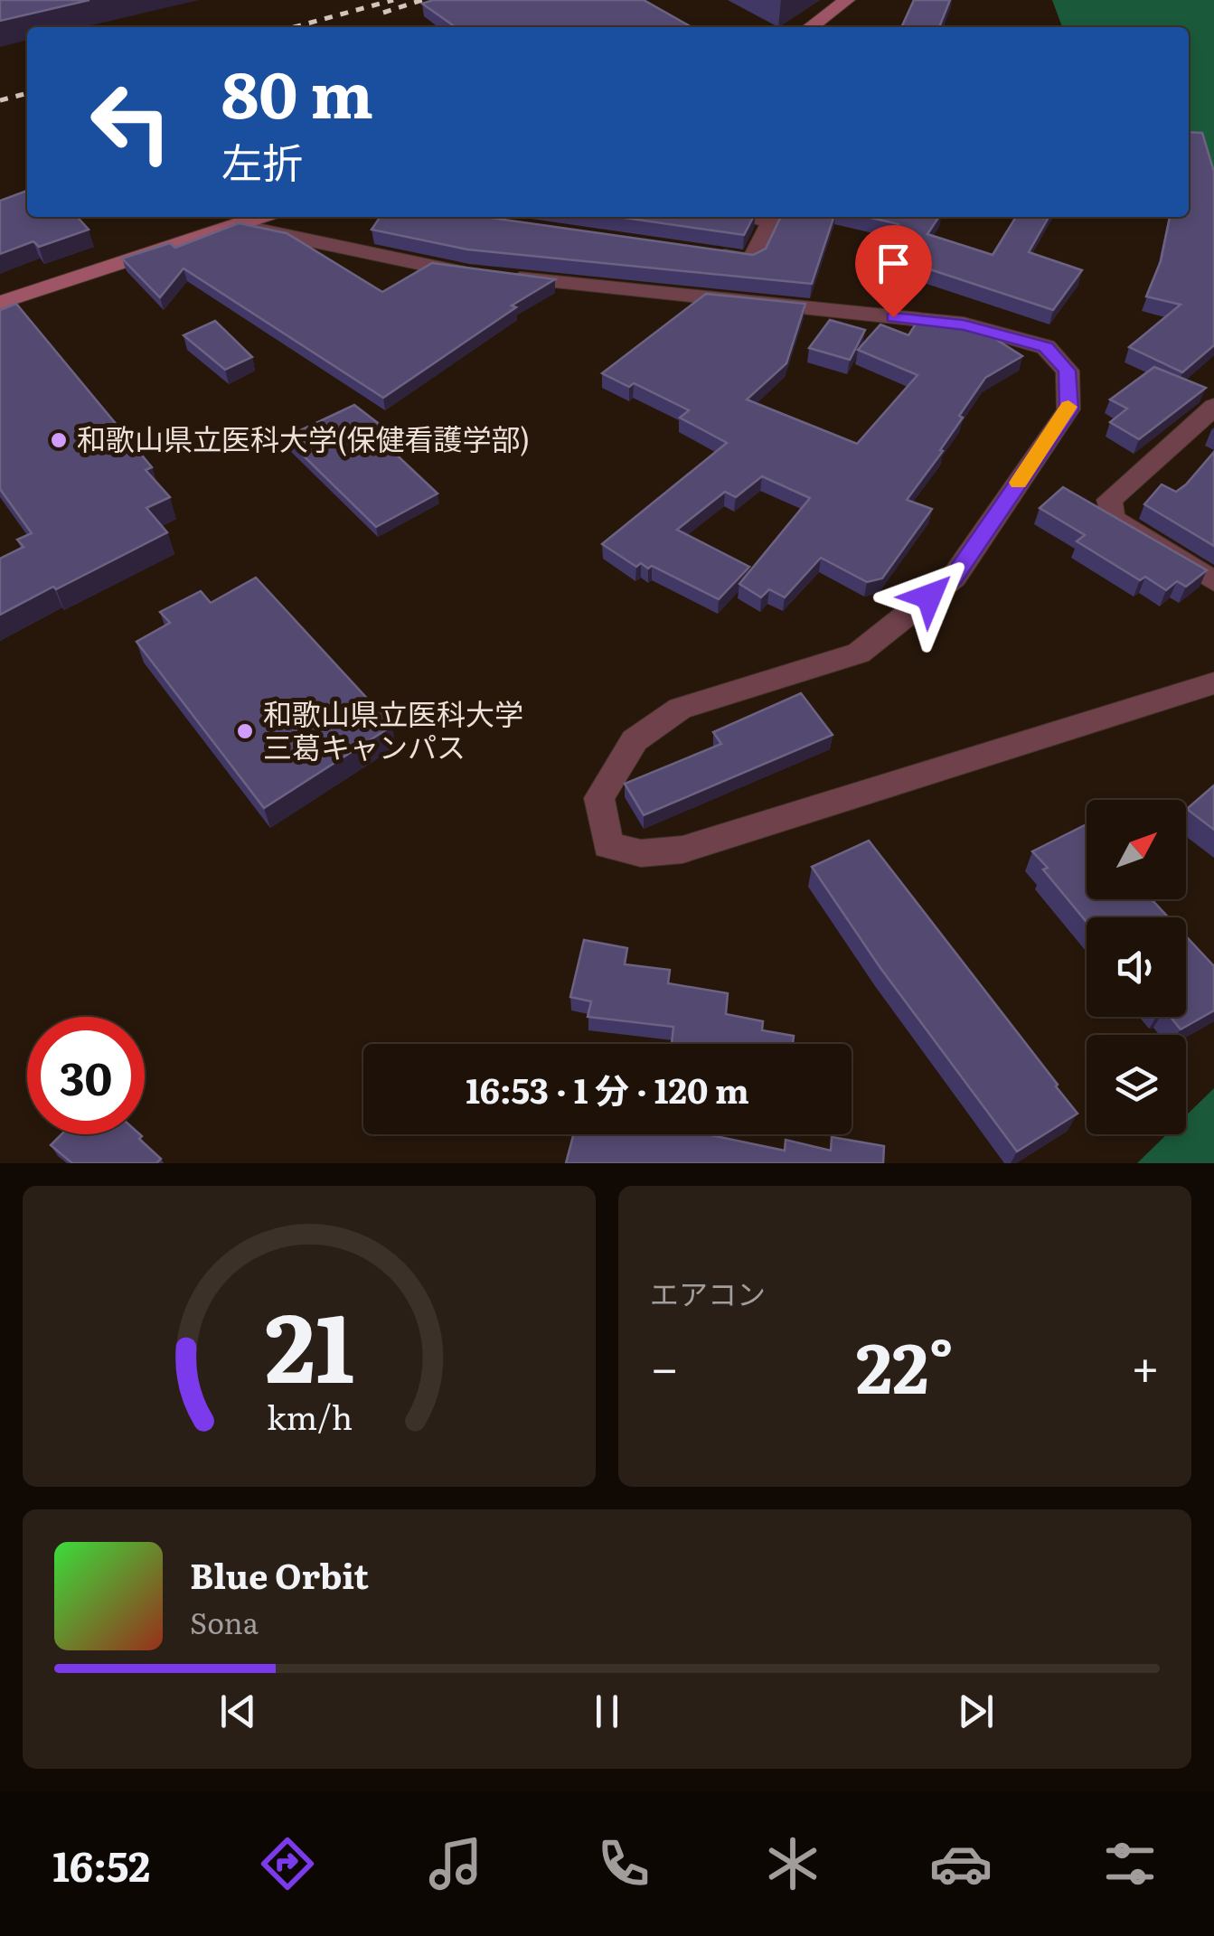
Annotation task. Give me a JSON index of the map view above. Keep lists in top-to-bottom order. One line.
{"places":["和歌山県立医科大学(保健看護学部)","和歌山県立医科大学 三葛キャンパス"],"north":"top right","page":{"turn":["80 m","左折"],"limit":"30","trip":"16:53 · 1 分 · 120 m","tile":"エアコン","heat":["−","22°","+"],"song":["Blue Orbit","Sona"],"tabs":"16:52","gauge":["21","km/h"]}}
